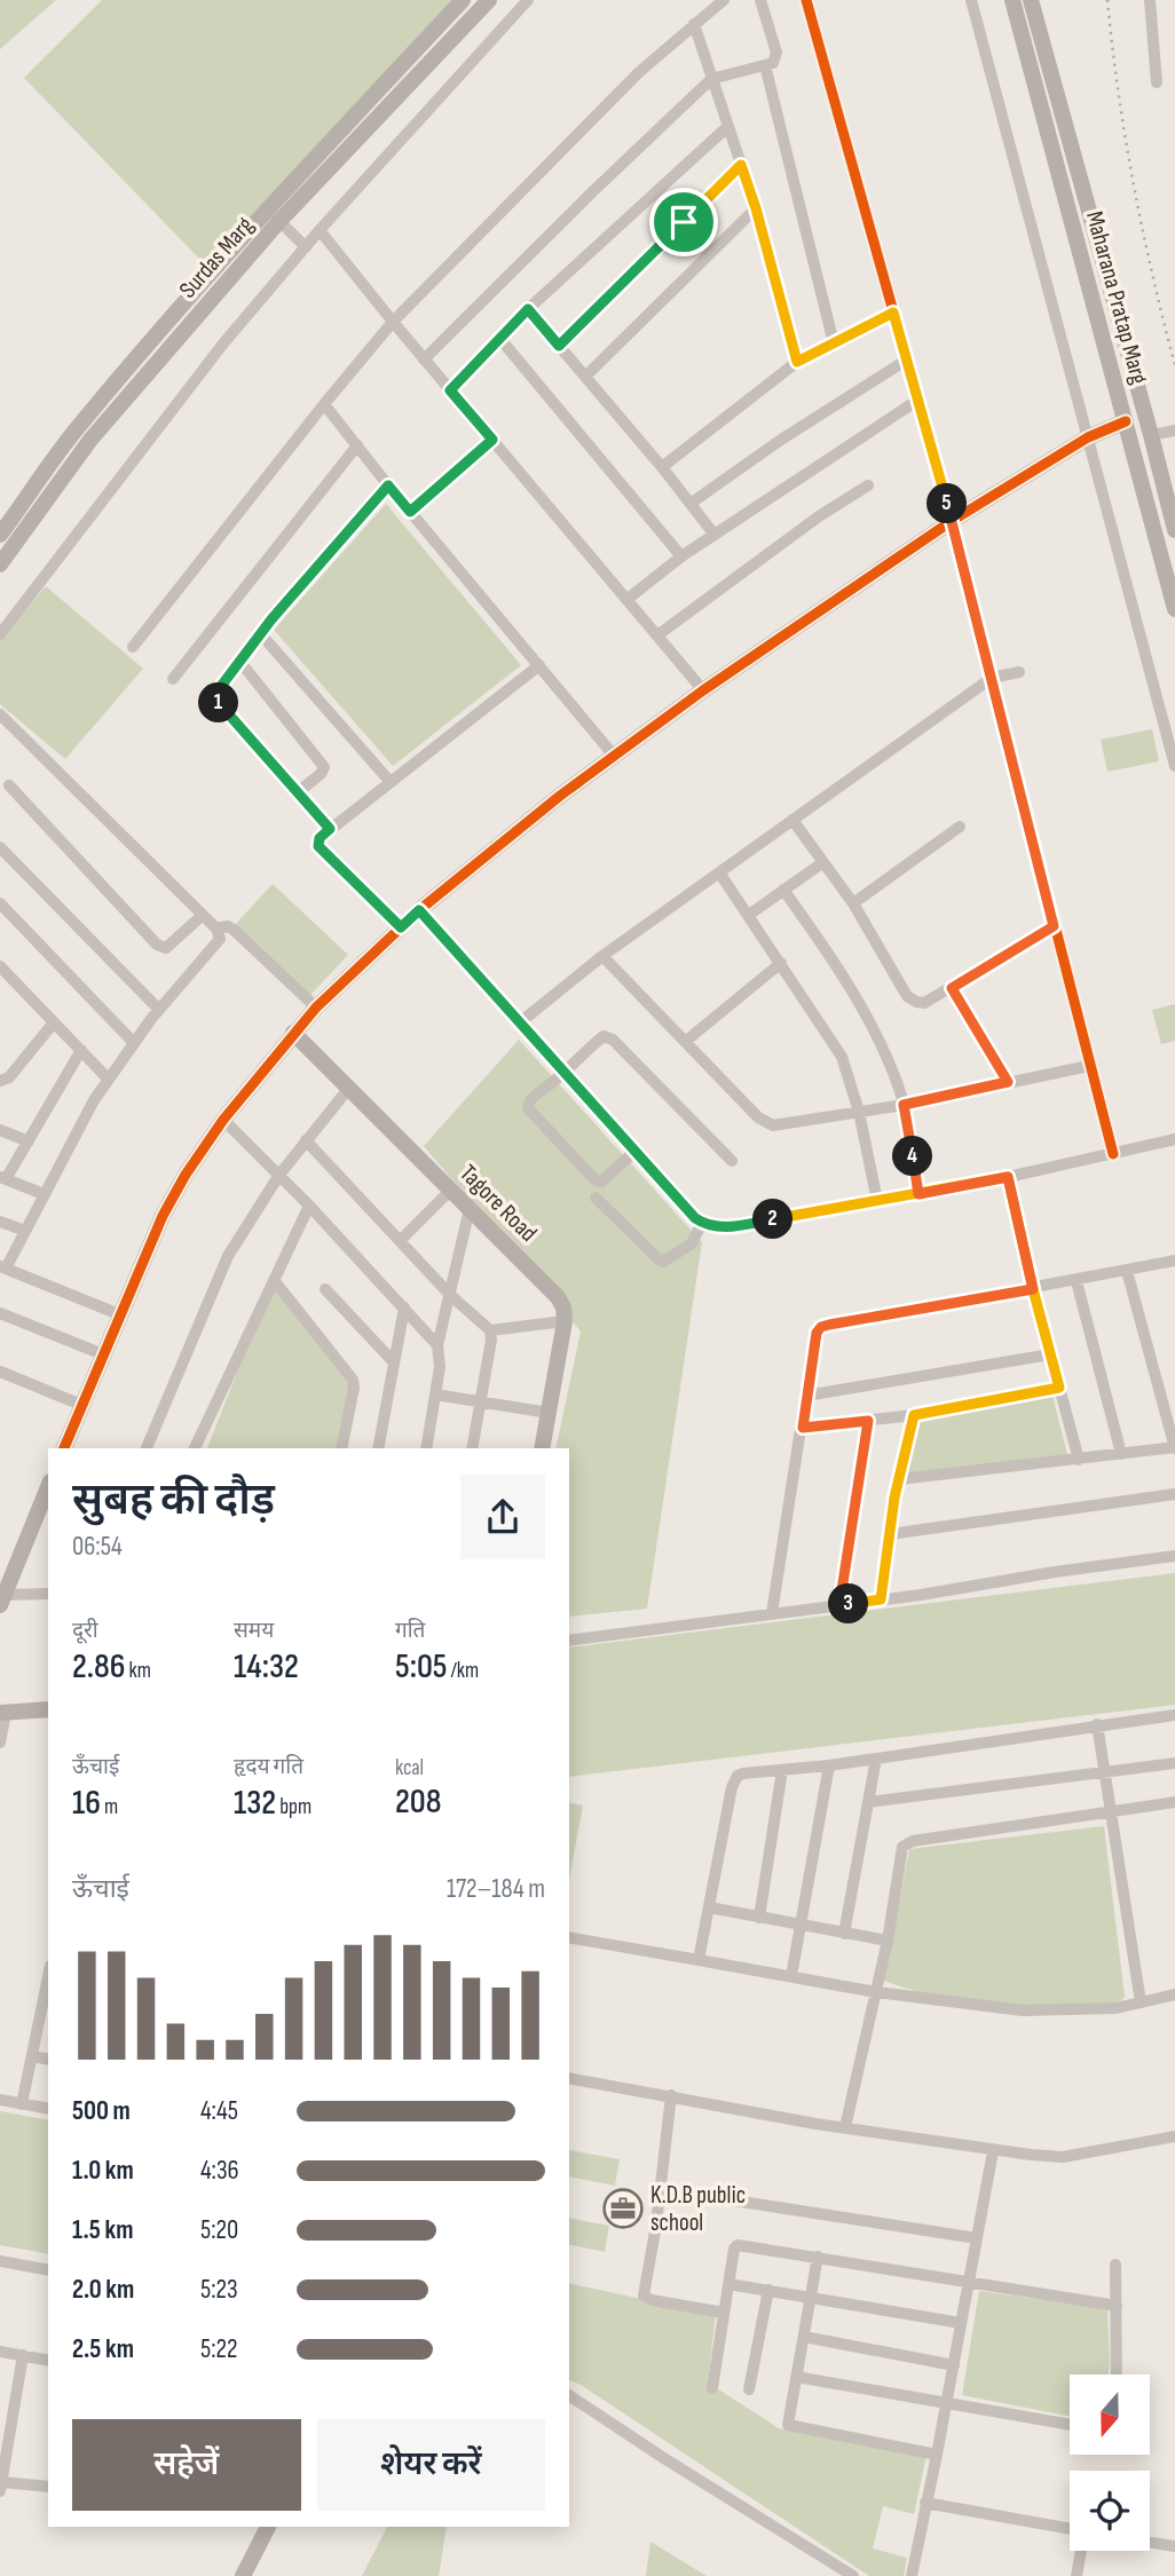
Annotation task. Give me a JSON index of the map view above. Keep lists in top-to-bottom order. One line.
{"streets":{"main road":["Surdas Marg","Maharana Pratap Marg","Tagore Road"]},"places":{"office":["K.D.B public school"]},"north":"bottom","page":{"pins":["5","1","4","2","3"],"heading":["सुबह की दौड़","06:54"],"stats":[["दूरी","2.86 km"],["समय","14:32"],["गति","5:05 /km"],["ऊँचाई","16 m"],["हृदय गति","132 bpm"],["kcal","208"]],"chart":["ऊँचाई","172–184 m"],"list":[{"name":"500 m","note":"4:45"},{"name":"1.0 km","note":"4:36"},{"name":"1.5 km","note":"5:20"},{"name":"2.0 km","note":"5:23"},{"name":"2.5 km","note":"5:22"}],"buttons":["सहेजें","शेयर करें"]}}
